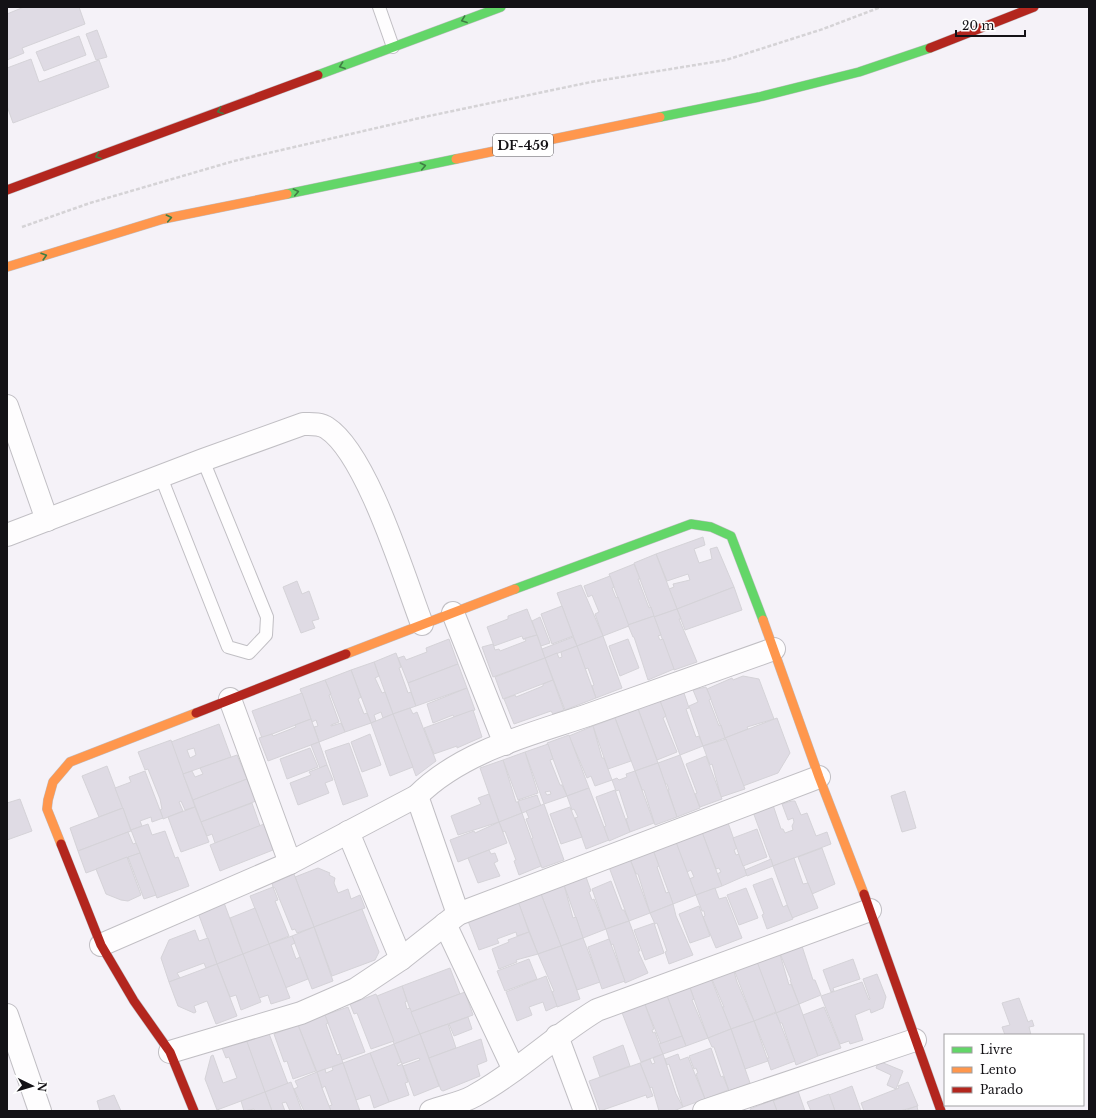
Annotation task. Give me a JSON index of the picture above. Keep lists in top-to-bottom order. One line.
{"streets":{"street":["DF-459"]},"legend":["Livre","Lento","Parado"],"scale_bar":"20 m","north":"right"}
